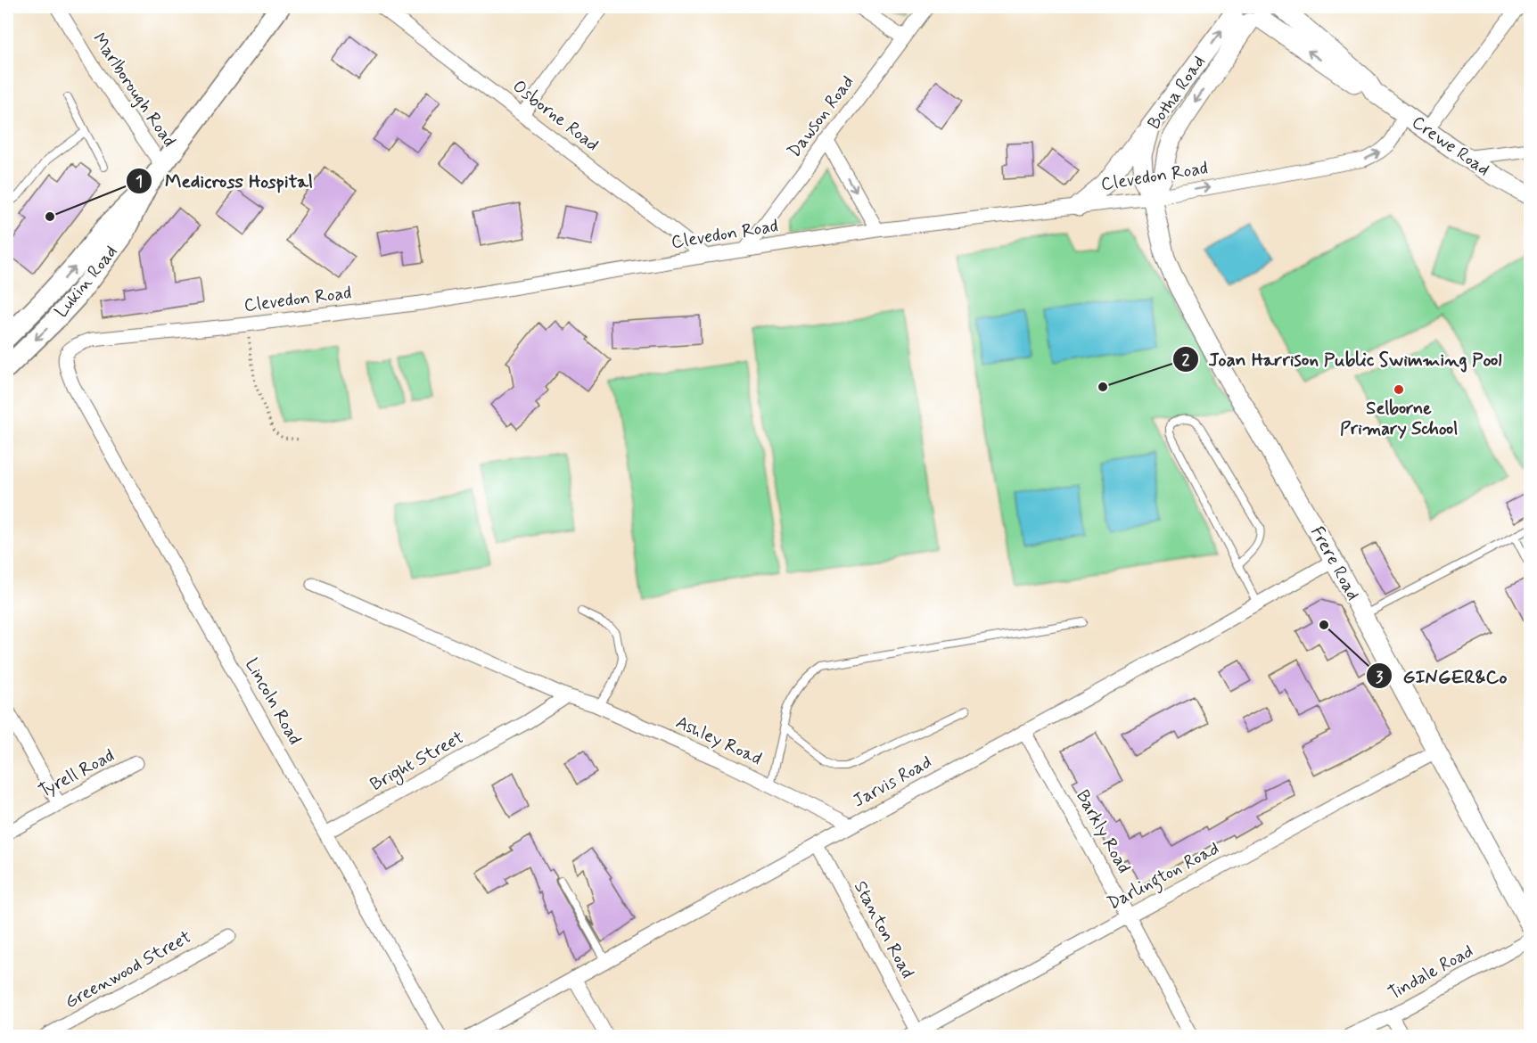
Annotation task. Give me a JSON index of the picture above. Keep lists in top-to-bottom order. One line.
{"streets":{"main road":["Lukin Road"],"street":["Marlborough Road","Botha Road","Osborne Road","Dawson Road","Crewe Road","Clevedon Road","Frere Road","Lincoln Road","Ashley Road","Bright Street","Tyrell Road","Jarvis Road","Barkly Road","Darlington Road","Stanton Road","Greenwood Street","Tindale Road"]},"crossings":[["Marlborough Road","Lukin Road"],["Botha Road","Crewe Road"],["Botha Road","Clevedon Road"],["Botha Road","Frere Road"],["Osborne Road","Clevedon Road"],["Dawson Road","Clevedon Road"],["Crewe Road","Clevedon Road"],["Clevedon Road","Frere Road"],["Clevedon Road","Lincoln Road"],["Frere Road","Jarvis Road"],["Frere Road","Darlington Road"],["Lincoln Road","Bright Street"],["Ashley Road","Bright Street"],["Ashley Road","Jarvis Road"],["Jarvis Road","Barkly Road"],["Jarvis Road","Stanton Road"],["Barkly Road","Darlington Road"],["Darlington Road","Stanton Road"]],"places":["Medicross Hospital","Joan Harrison Public Swimming Pool","Selborne Primary School","GINGER&Co"]}
